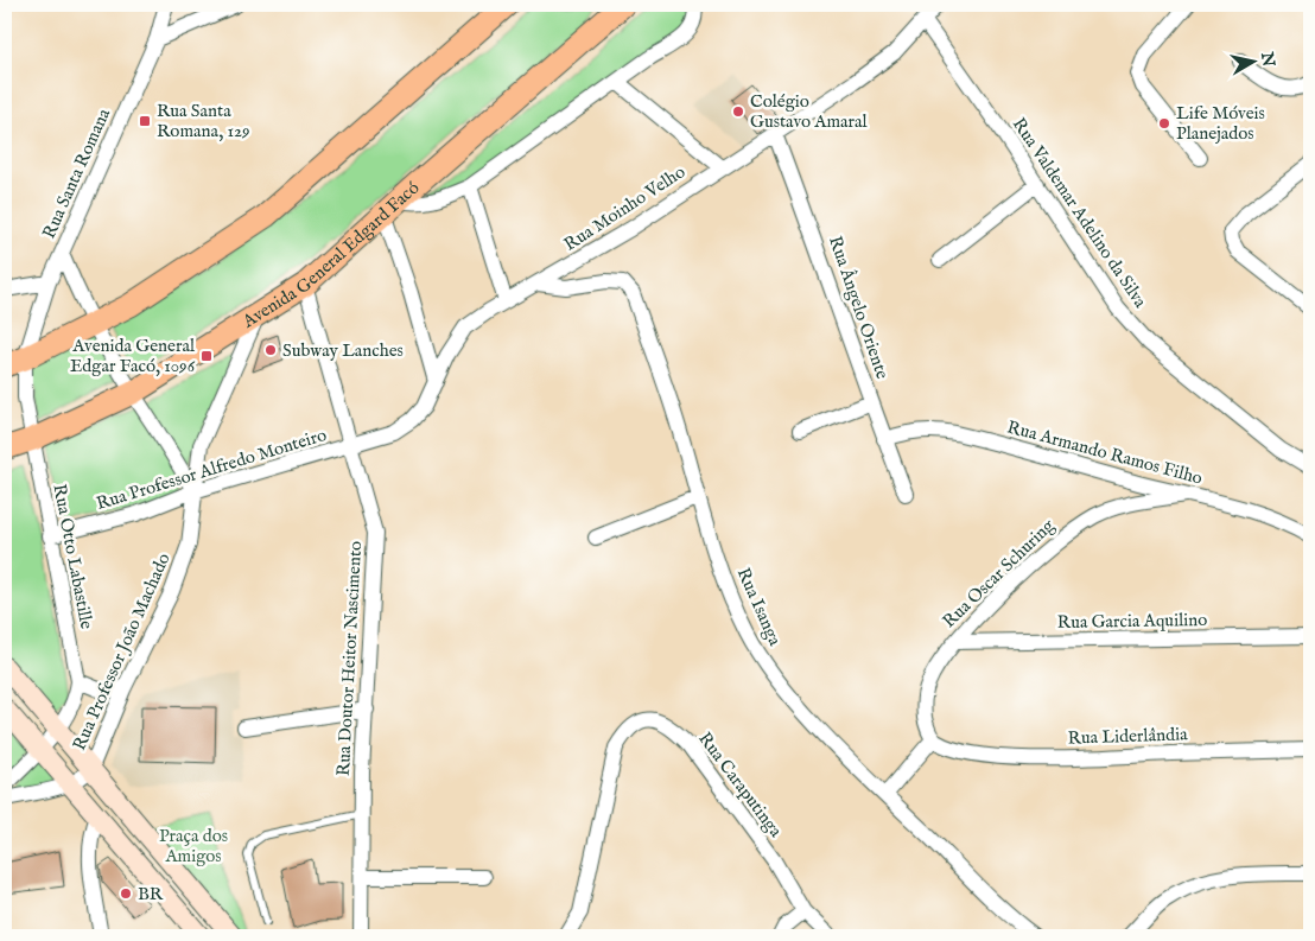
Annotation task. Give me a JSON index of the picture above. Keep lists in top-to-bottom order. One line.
{"streets":{"main road":["Avenida General Edgard Facó"],"street":["Rua Santa Romana","Rua Moinho Velho","Rua Valdemar Adelino da Silva","Rua Ângelo Oriente","Rua Armando Ramos Filho","Rua Professor Alfredo Monteiro","Rua Otto Labastille","Rua Oscar Schuring","Rua Isanga","Rua Garcia Aquilino","Rua Professor João Machado","Rua Doutor Heitor Nascimento","Rua Liderlândia","Rua Caraputinga"]},"crossings":[["Rua Santa Romana","Rua Otto Labastille"],["Rua Moinho Velho","Rua Valdemar Adelino da Silva"],["Rua Moinho Velho","Rua Ângelo Oriente"],["Rua Moinho Velho","Rua Professor Alfredo Monteiro"],["Rua Moinho Velho","Rua Isanga"],["Rua Moinho Velho","Rua Doutor Heitor Nascimento"],["Avenida General Edgard Facó","Rua Otto Labastille"],["Avenida General Edgard Facó","Rua Professor João Machado"],["Avenida General Edgard Facó","Rua Doutor Heitor Nascimento"],["Rua Ângelo Oriente","Rua Armando Ramos Filho"],["Rua Armando Ramos Filho","Rua Oscar Schuring"],["Rua Professor Alfredo Monteiro","Rua Otto Labastille"],["Rua Professor Alfredo Monteiro","Rua Professor João Machado"],["Rua Professor Alfredo Monteiro","Rua Doutor Heitor Nascimento"],["Rua Oscar Schuring","Rua Garcia Aquilino"],["Rua Oscar Schuring","Rua Liderlândia"]],"parks":["Praça dos Amigos"],"places":{"other":["Colégio Gustavo Amaral","Life Móveis Planejados","Subway Lanches","BR"],"transit":["Rua Santa Romana, 129","Avenida General Edgar Facó, 1096"]},"north":"right"}
